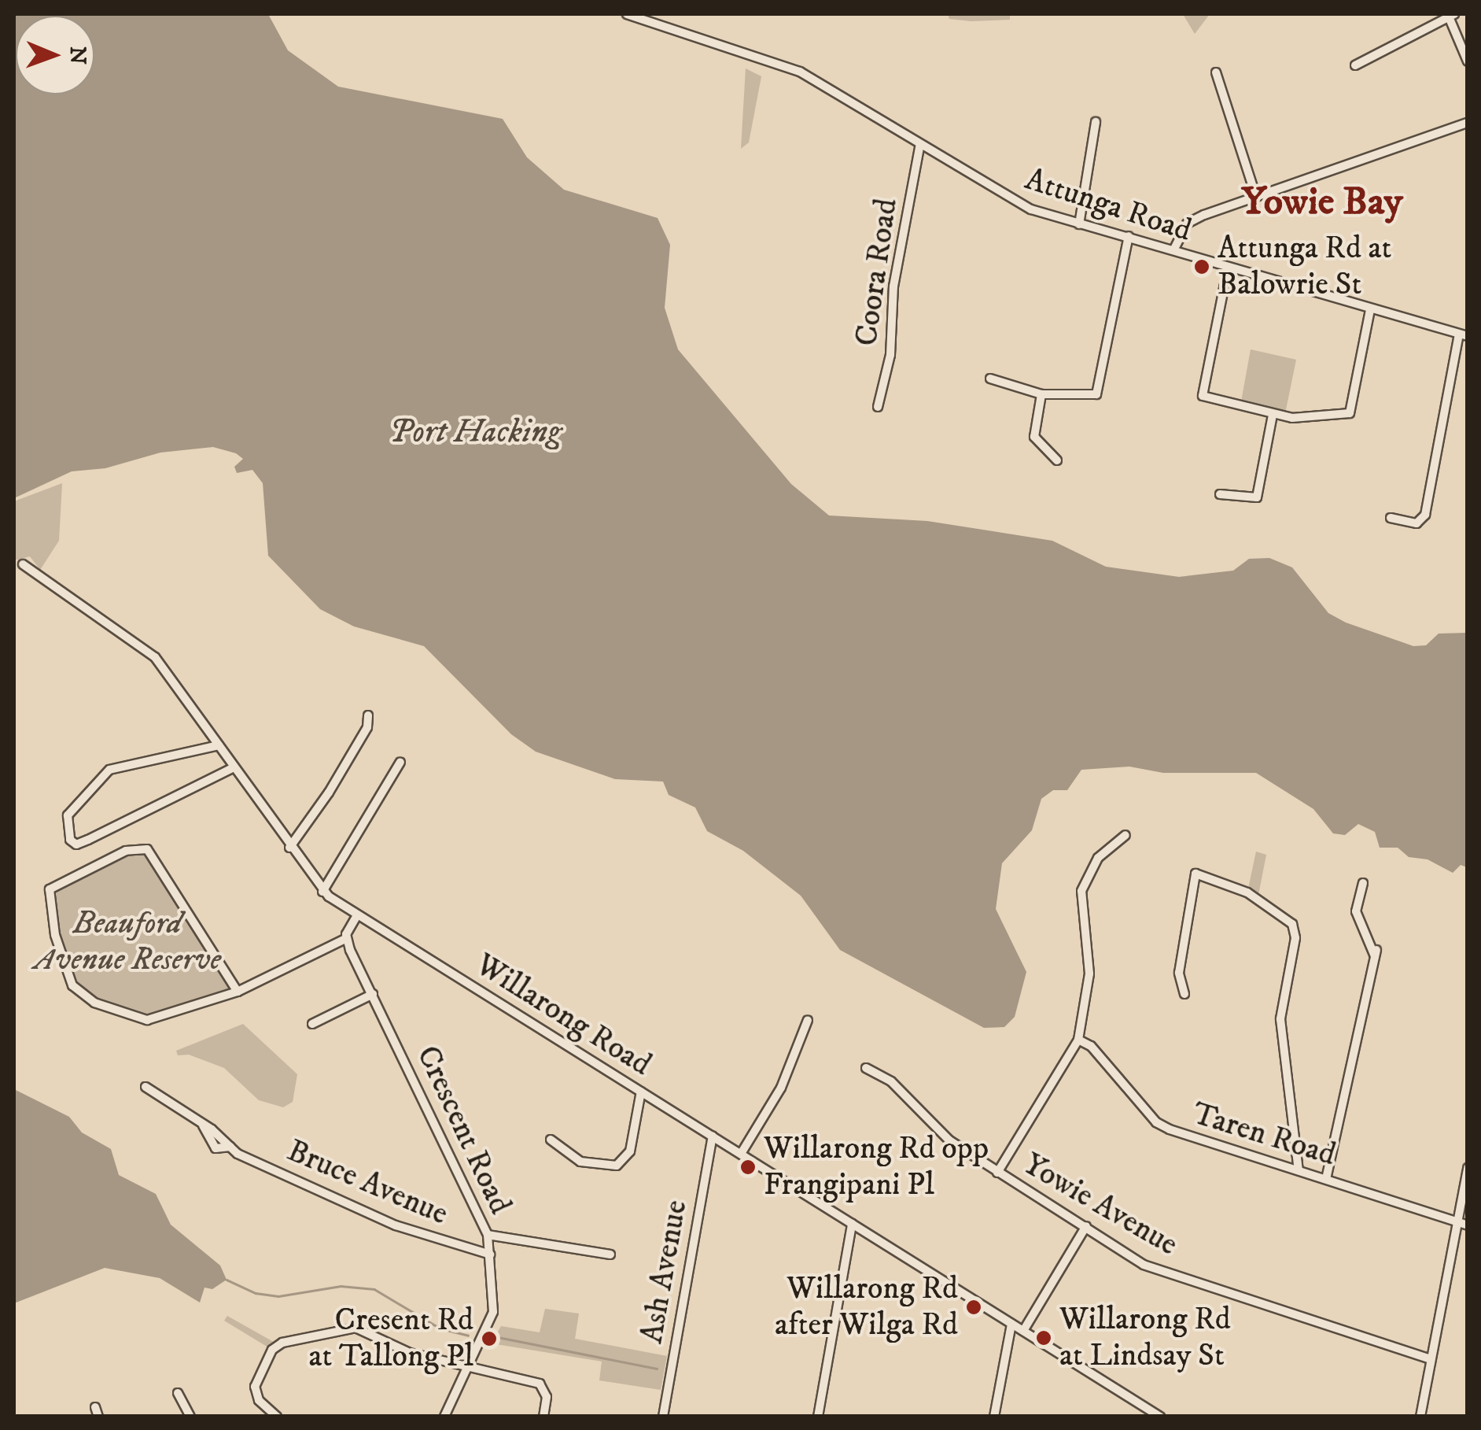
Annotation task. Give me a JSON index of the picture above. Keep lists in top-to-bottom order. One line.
{"streets":{"street":["Attunga Road","Coora Road","Willarong Road","Crescent Road","Taren Road","Bruce Avenue","Yowie Avenue","Ash Avenue"]},"crossings":[["Attunga Road","Coora Road"],["Willarong Road","Ash Avenue"],["Crescent Road","Bruce Avenue"]],"districts":["Yowie Bay"],"water":["Port Hacking"],"parks":["Beauford Avenue Reserve"],"places":["Attunga Rd at Balowrie St","Willarong Rd opp Frangipani Pl","Willarong Rd after Wilga Rd","Willarong Rd at Lindsay St","Cresent Rd at Tallong Pl"],"north":"right"}
